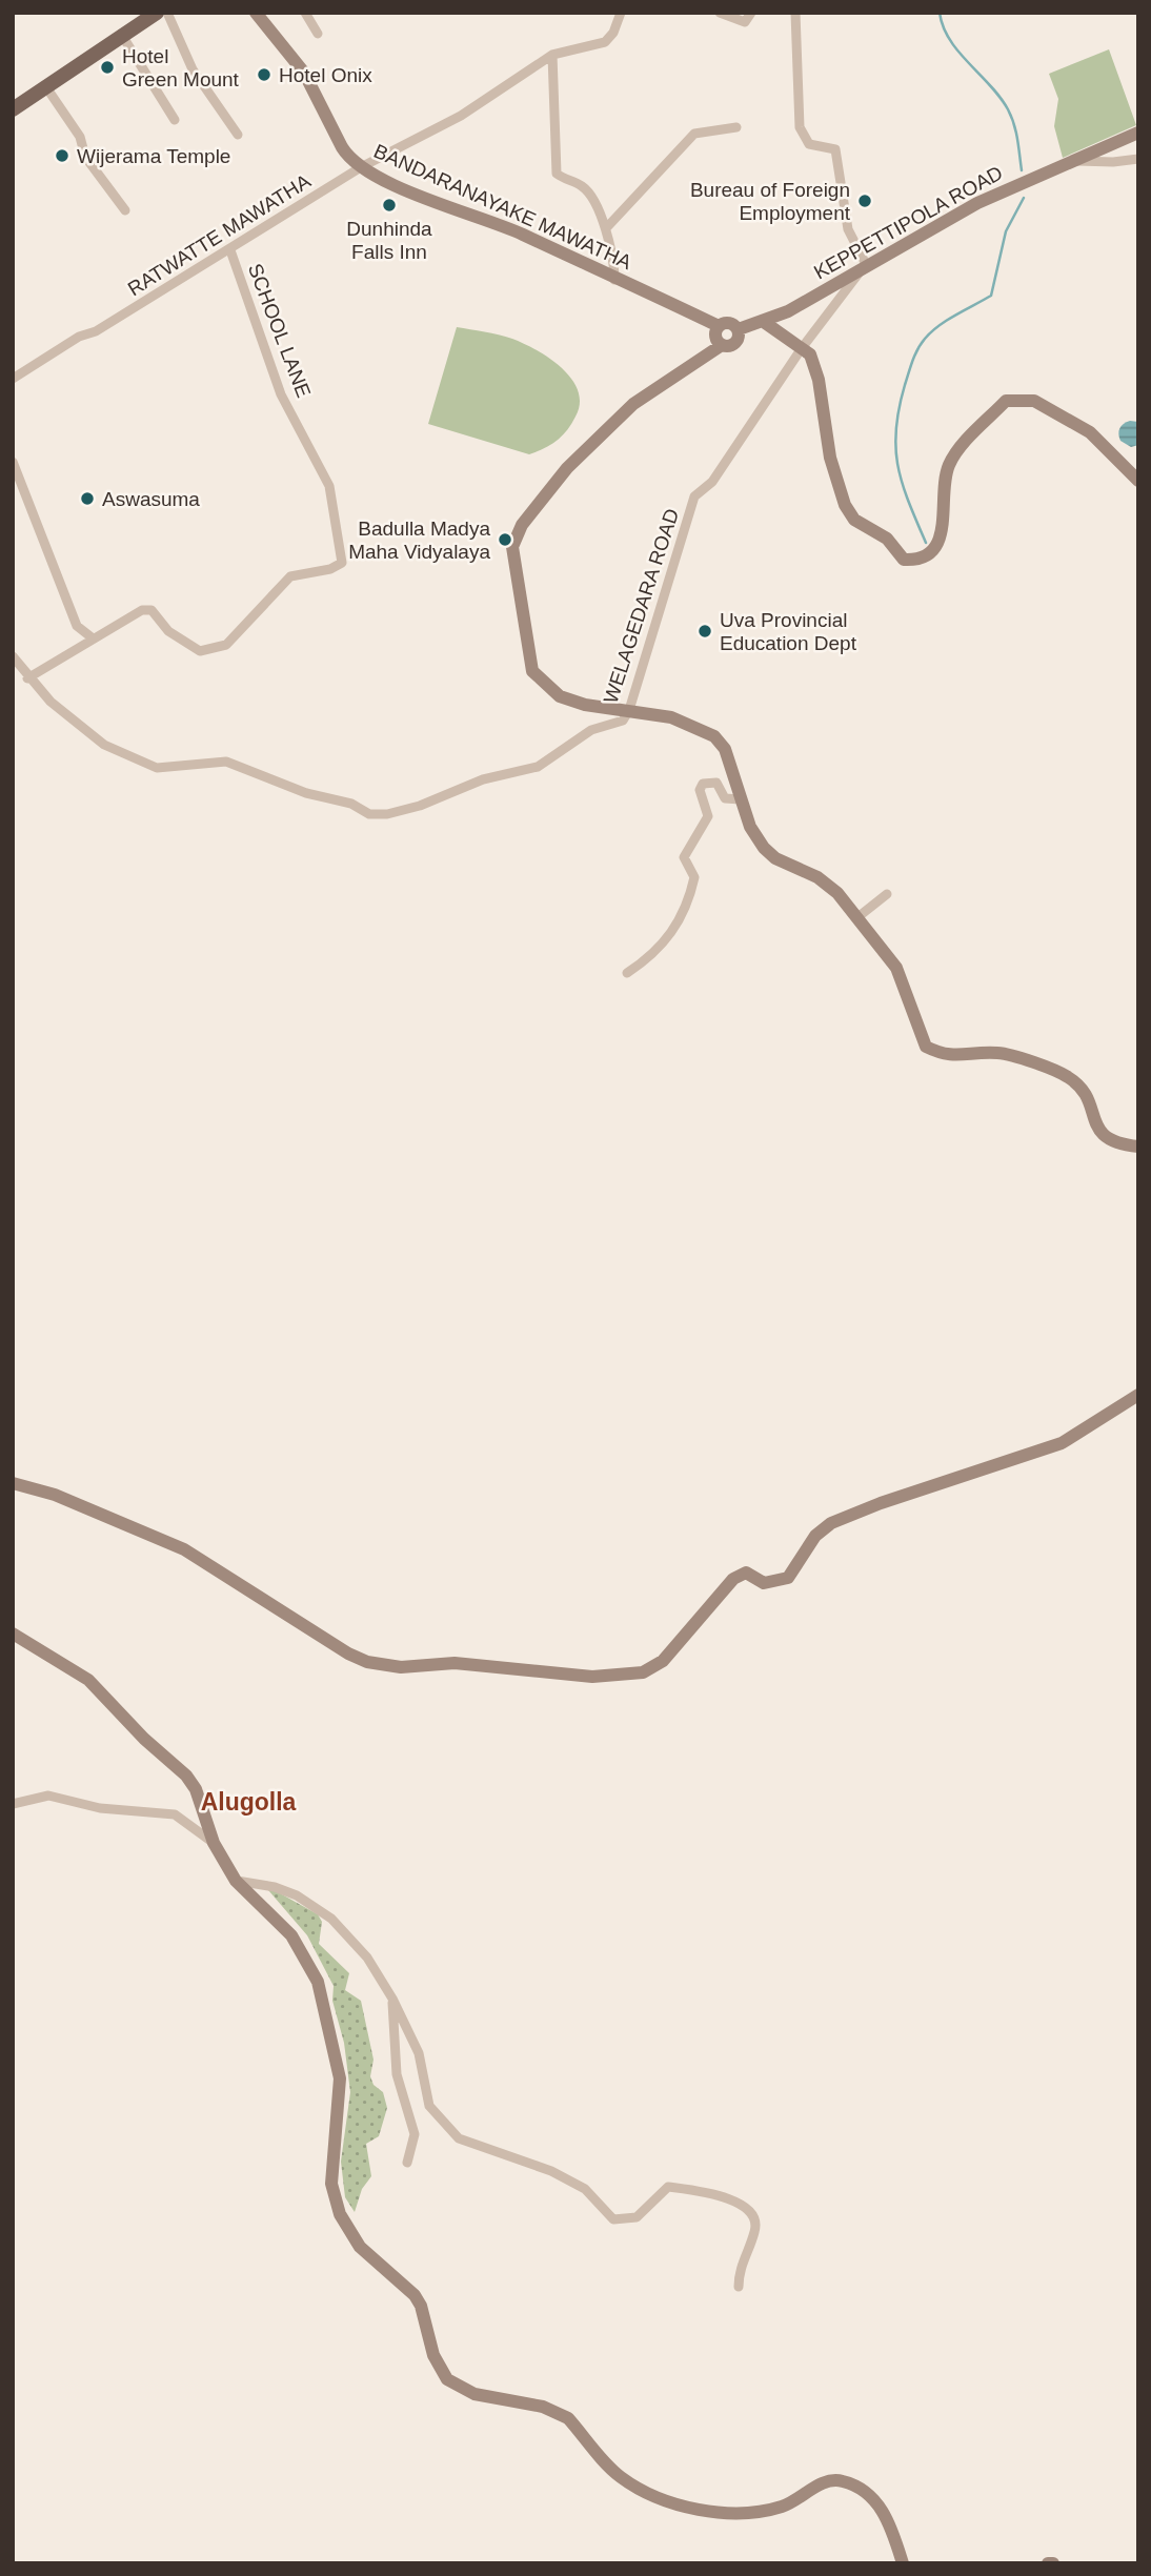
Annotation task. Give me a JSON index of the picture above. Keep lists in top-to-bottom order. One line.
{"streets":{"main road":["BANDARANAYAKE MAWATHA","KEPPETTIPOLA ROAD"],"street":["RATWATTE MAWATHA","SCHOOL LANE","WELAGEDARA ROAD"]},"crossings":[["BANDARANAYAKE MAWATHA","KEPPETTIPOLA ROAD"],["BANDARANAYAKE MAWATHA","RATWATTE MAWATHA"],["KEPPETTIPOLA ROAD","WELAGEDARA ROAD"],["RATWATTE MAWATHA","SCHOOL LANE"],["SCHOOL LANE","WELAGEDARA ROAD"]],"districts":["Alugolla"],"places":["Hotel Green Mount","Hotel Onix","Wijerama Temple","Bureau of Foreign Employment","Dunhinda Falls Inn","Aswasuma","Badulla Madya Maha Vidyalaya","Uva Provincial Education Dept"]}
